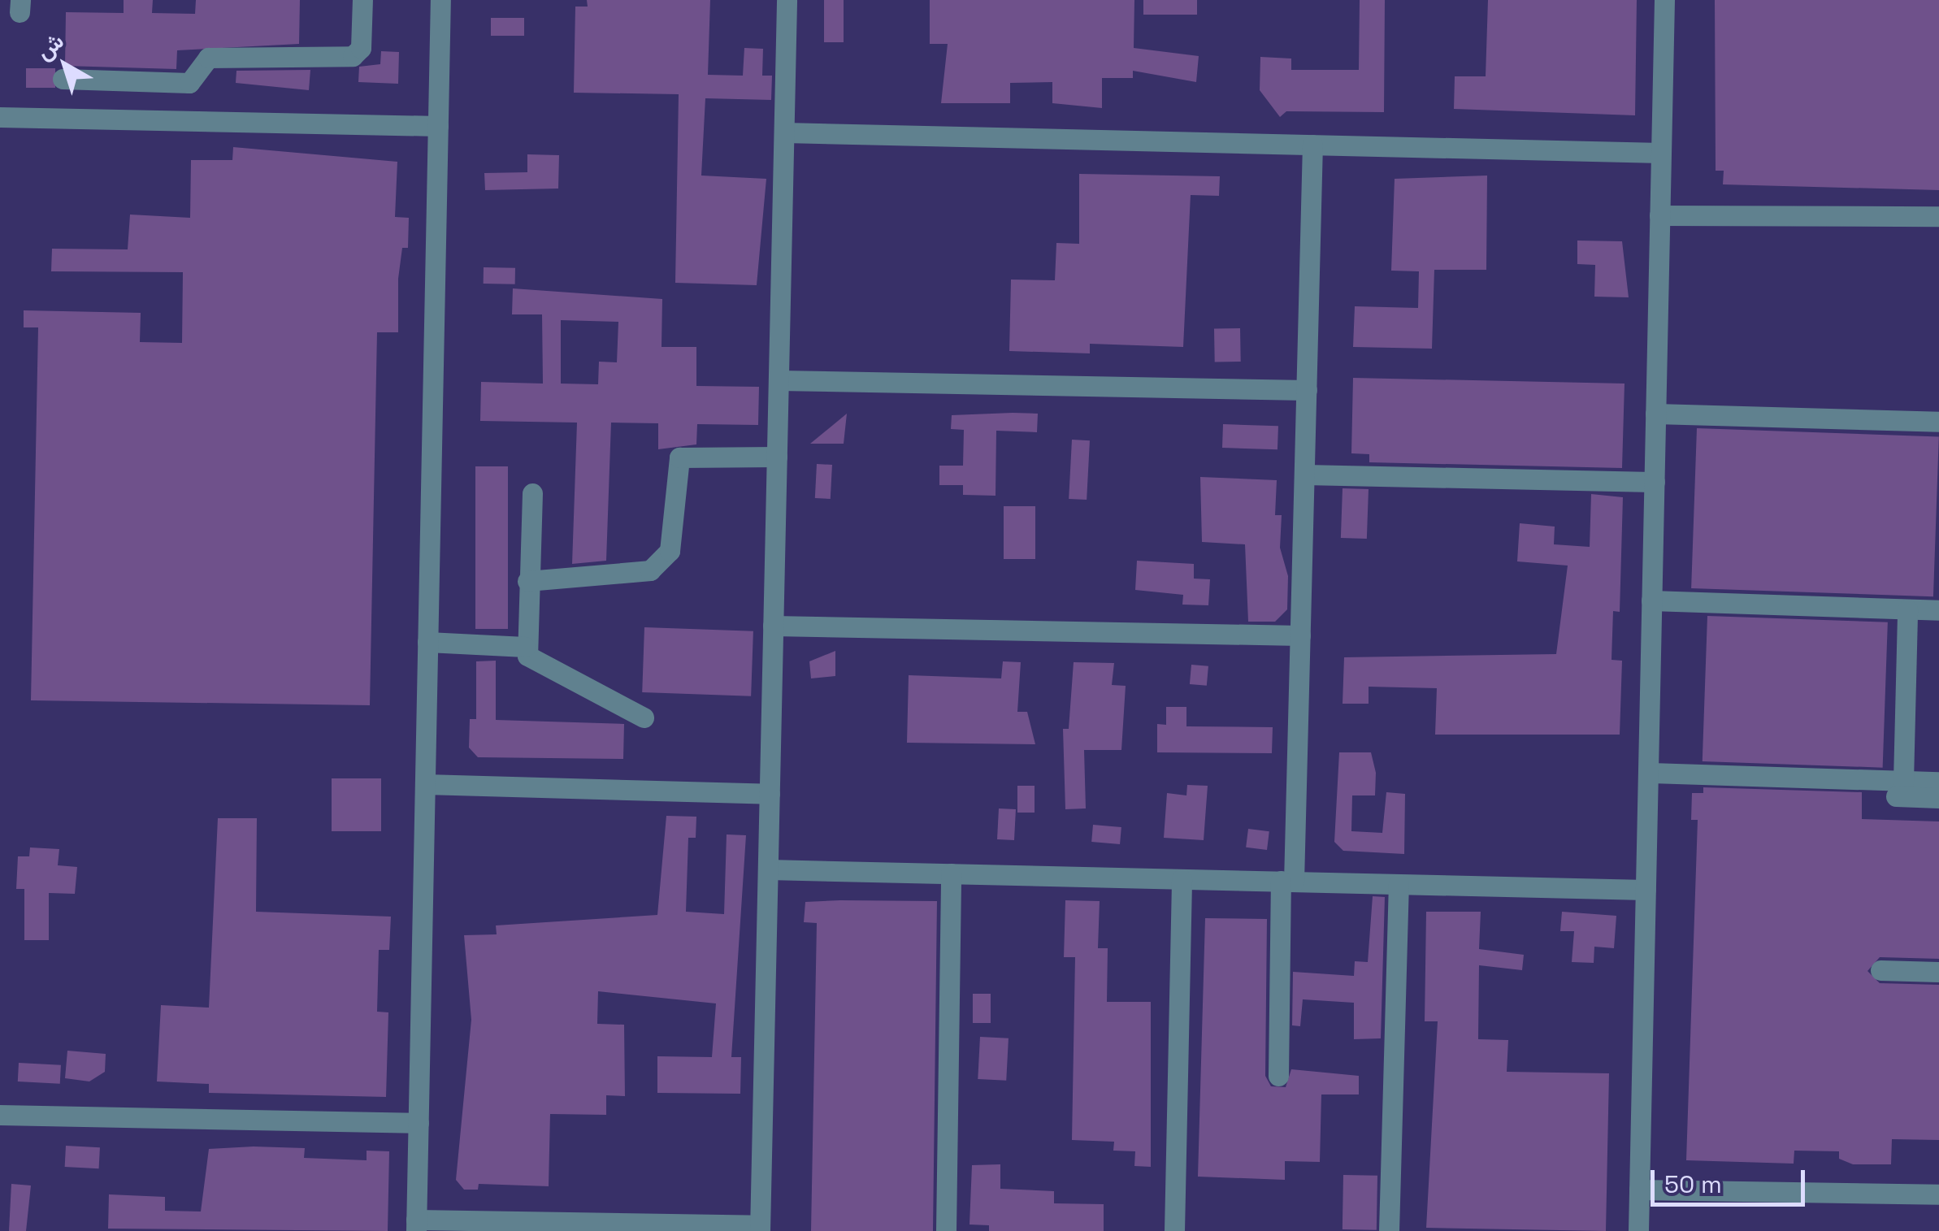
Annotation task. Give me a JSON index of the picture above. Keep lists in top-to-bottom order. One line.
{"scale_bar":"50 m","north":"top left"}
